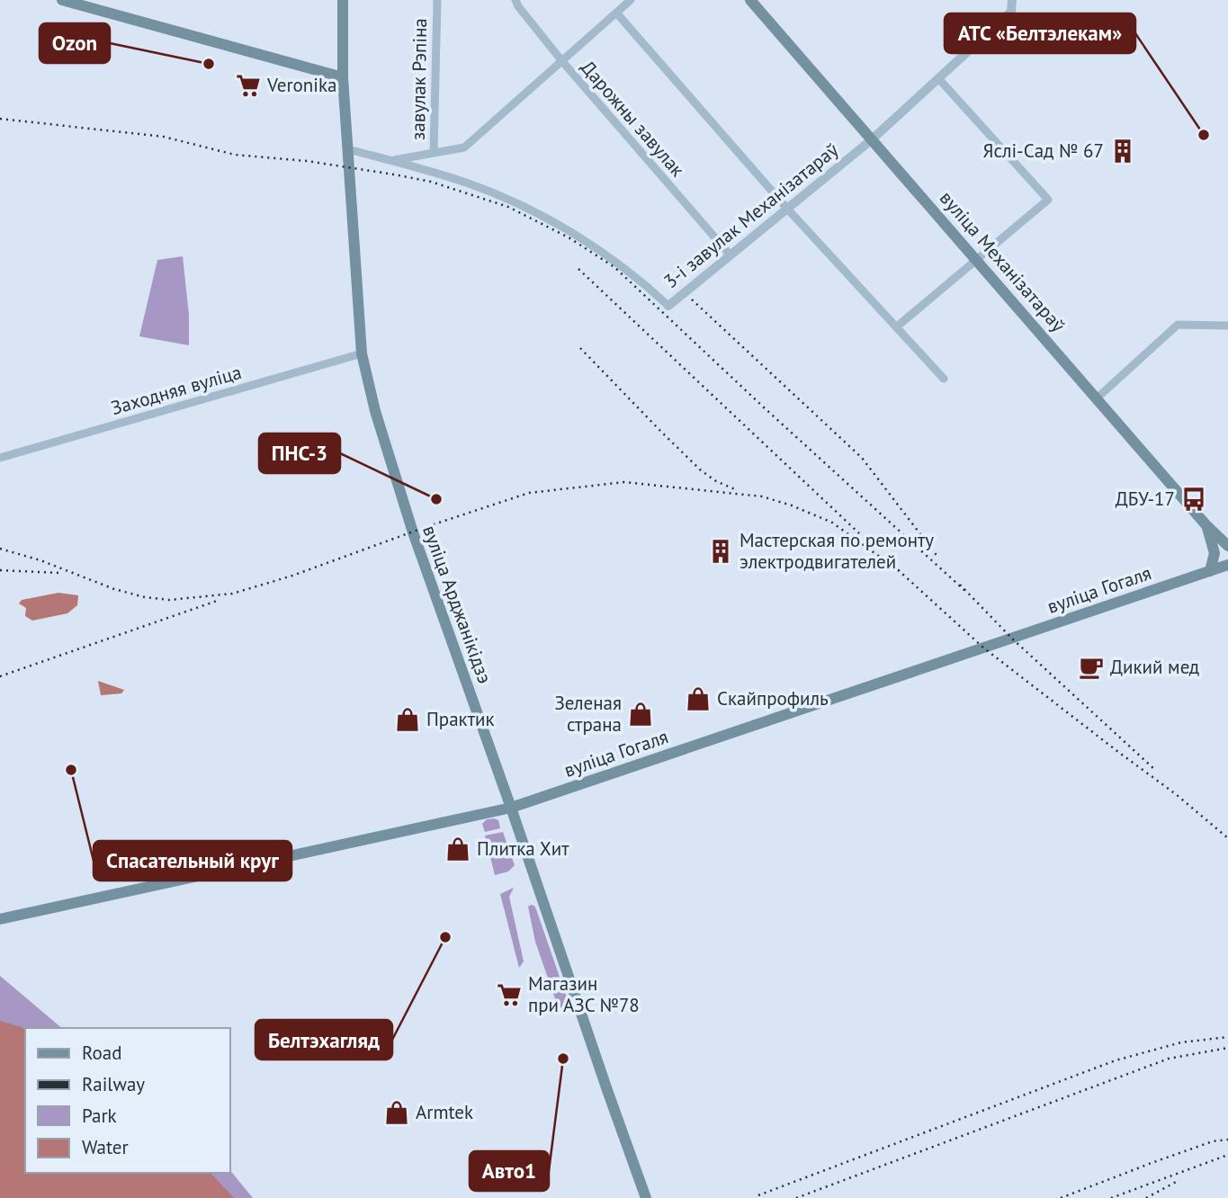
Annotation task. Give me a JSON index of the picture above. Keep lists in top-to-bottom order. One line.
{"streets":{"main road":["вуліца Механізатараў","вуліца Гогаля","вуліца Арджанікідзэ"],"street":["завулак Рэпіна","Дарожны завулак","3-і завулак Механізатараў","Заходняя вуліца"]},"crossings":[["завулак Рэпіна","3-і завулак Механізатараў"],["Дарожны завулак","3-і завулак Механізатараў"],["3-і завулак Механізатараў","вуліца Механізатараў"],["3-і завулак Механізатараў","вуліца Арджанікідзэ"],["Заходняя вуліца","вуліца Арджанікідзэ"],["вуліца Гогаля","вуліца Арджанікідзэ"]],"places":{"other":["Ozon","АТС «Белтэлекам»","ПНС-3","Спасательный круг","Белтэхагляд","Авто1"],"supermarket":["Veronika","Магазин при АЗС №78"],"building":["Яслі-Сад № 67","Мастерская по ремонту электродвигателей"],"bus stop":["ДБУ-17"],"cafe":["Дикий мед"],"shop":["Скайпрофиль","Зеленая страна","Практик","Плитка Хит","Armtek"]},"legend":["Road","Railway","Park","Water"]}
